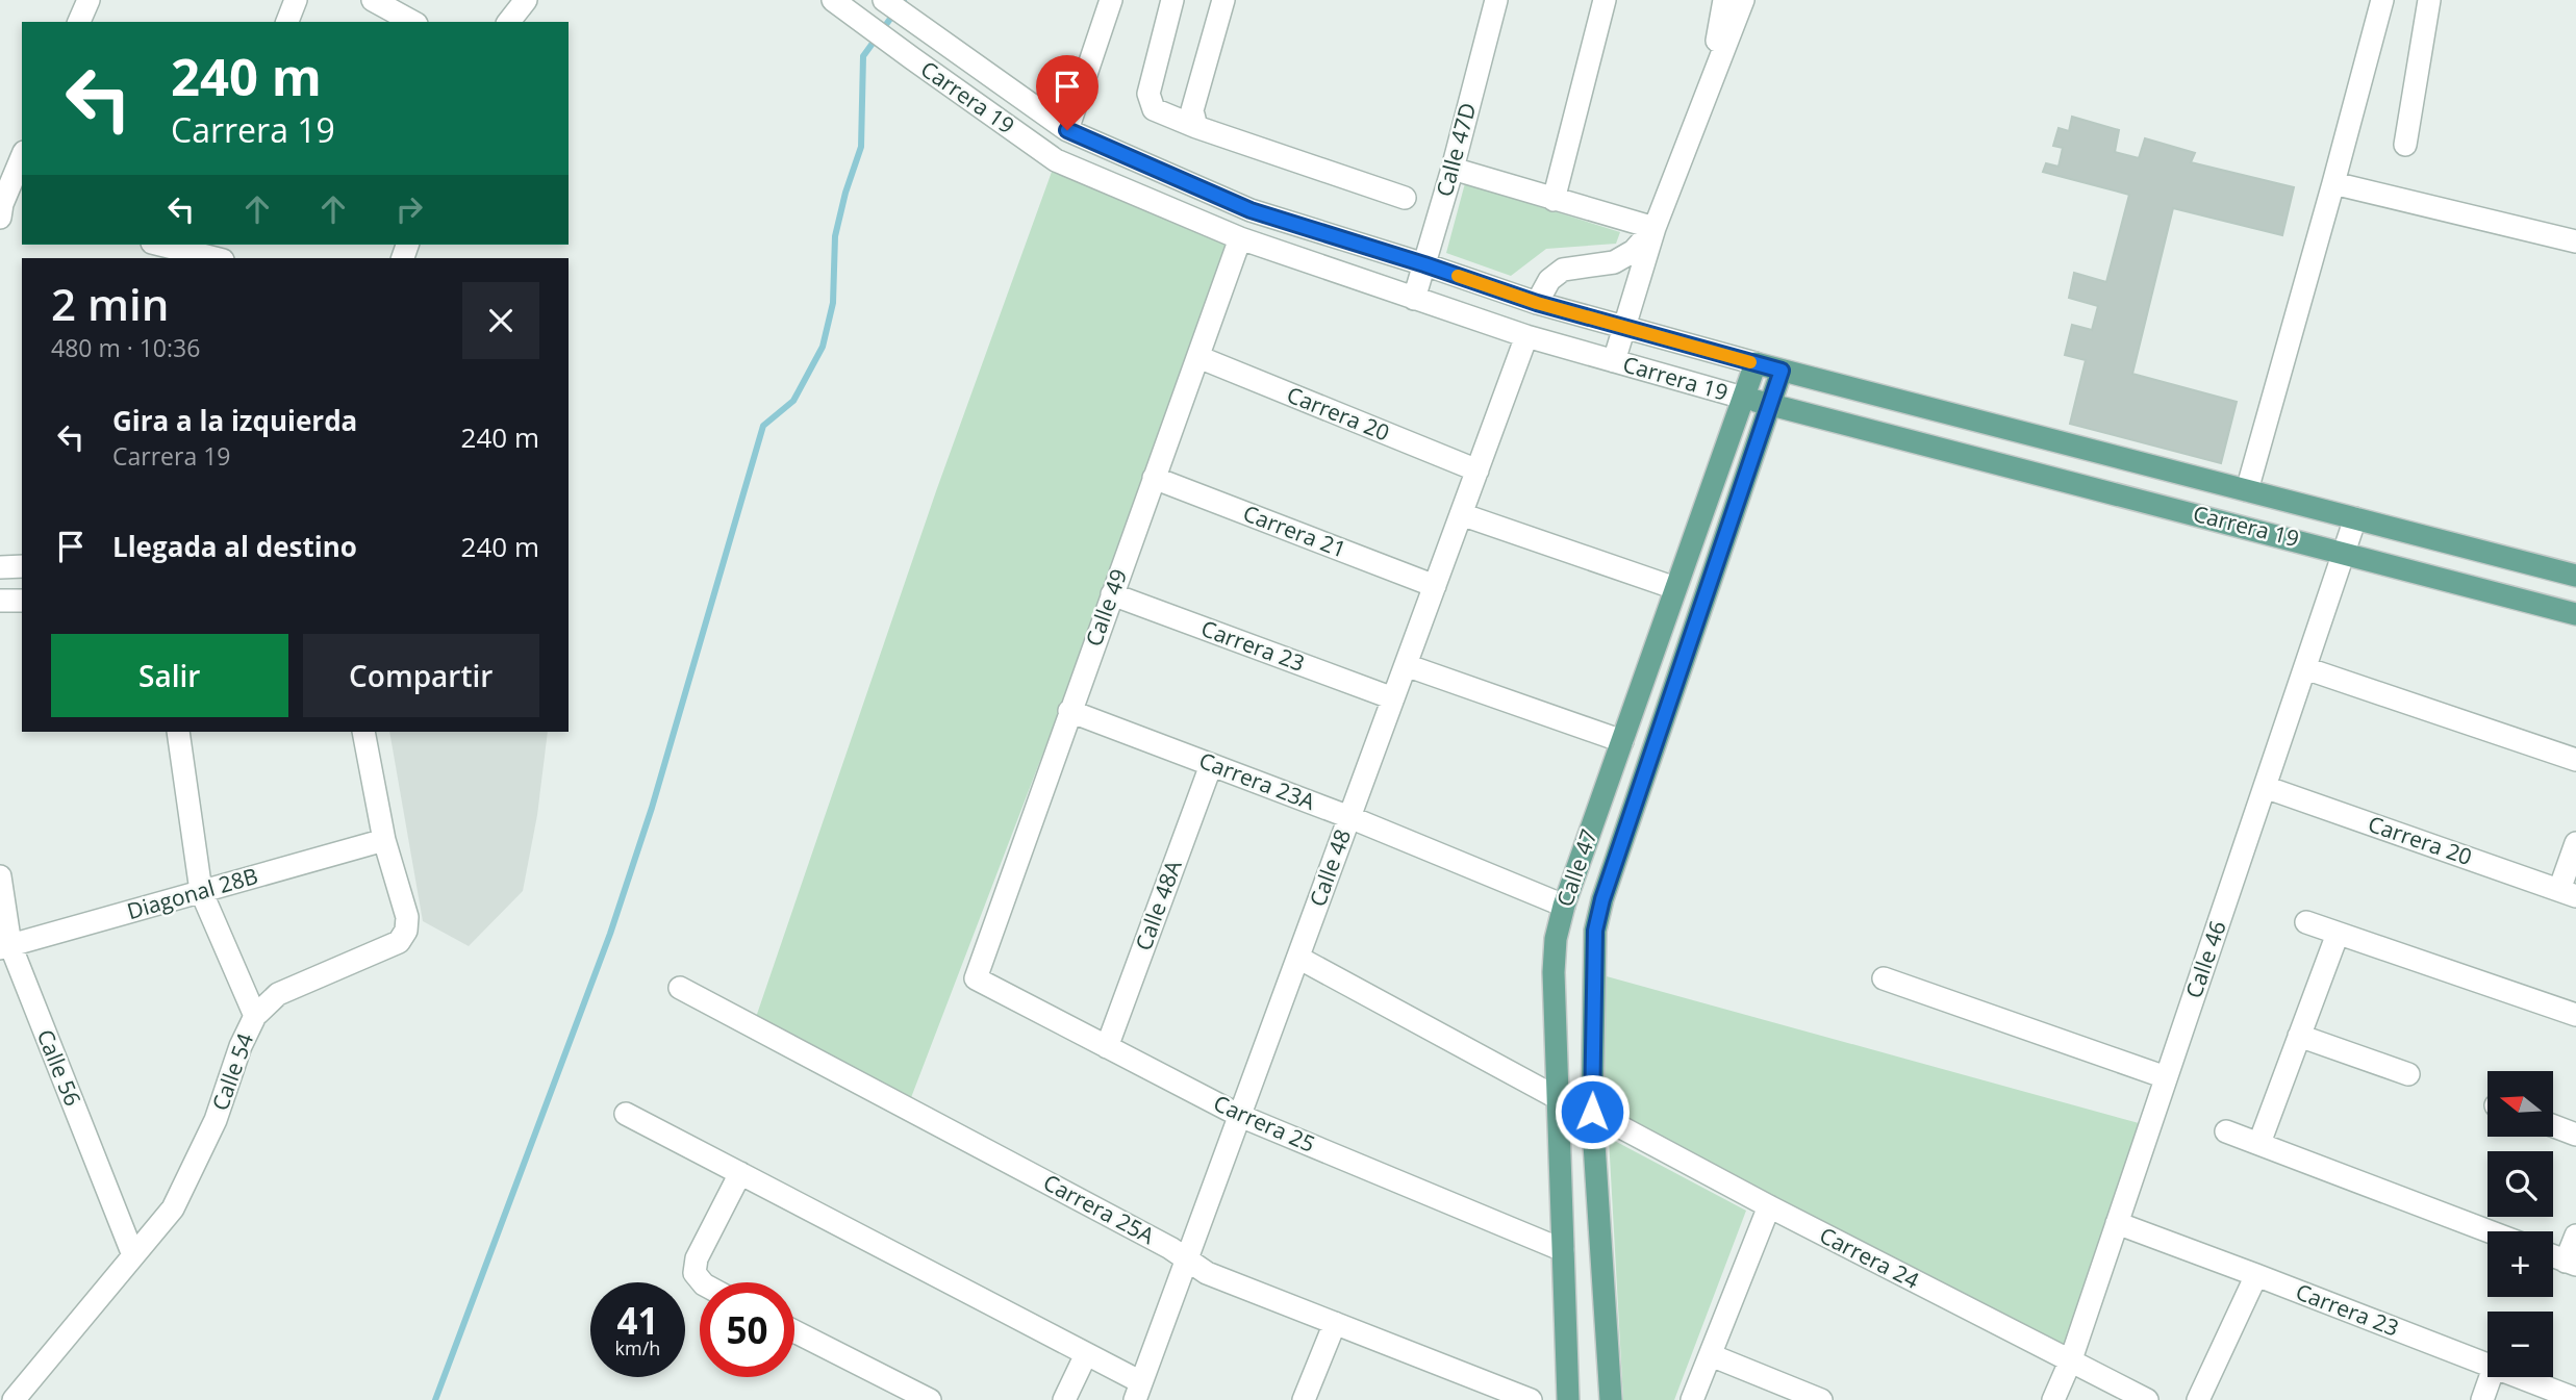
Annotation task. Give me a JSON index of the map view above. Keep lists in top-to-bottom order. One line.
{"streets":{"main road":["Carrera 19","Calle 47"],"street":["Calle 47D","Carrera 20","Carrera 21","Calle 49","Carrera 23","Carrera 23A","Calle 48","Diagonal 28B","Calle 48A","Calle 46","Calle 56","Calle 54","Carrera 25","Carrera 25A","Carrera 24"]},"crossings":[["Carrera 19","Calle 47D"],["Carrera 19","Calle 49"],["Carrera 19","Calle 48"],["Carrera 19","Calle 47"],["Carrera 19","Calle 46"],["Carrera 20","Calle 49"],["Carrera 20","Calle 48"],["Carrera 20","Calle 46"],["Carrera 21","Calle 49"],["Carrera 21","Calle 48"],["Calle 49","Carrera 23"],["Calle 49","Carrera 23A"],["Calle 49","Carrera 25"],["Carrera 23","Calle 48"],["Carrera 23","Calle 46"],["Carrera 23A","Calle 48"],["Carrera 23A","Calle 47"],["Carrera 23A","Calle 48A"],["Calle 48","Carrera 25"],["Calle 48","Carrera 25A"],["Calle 47","Carrera 25"],["Calle 47","Carrera 24"],["Diagonal 28B","Calle 56"],["Diagonal 28B","Calle 54"],["Calle 48A","Carrera 25"],["Calle 46","Carrera 24"],["Calle 56","Calle 54"]],"north":"left","page":{"turn":["240 m","Carrera 19"],"heading":["2 min","480 m · 10:36"],"list":[{"name":"Gira a la izquierda","note":"Carrera 19","value":"240 m"},{"name":"Llegada al destino","value":"240 m"}],"buttons":["Salir","Compartir"],"map_buttons":["+","−"],"speed":"41 km/h","limit":"50"}}
